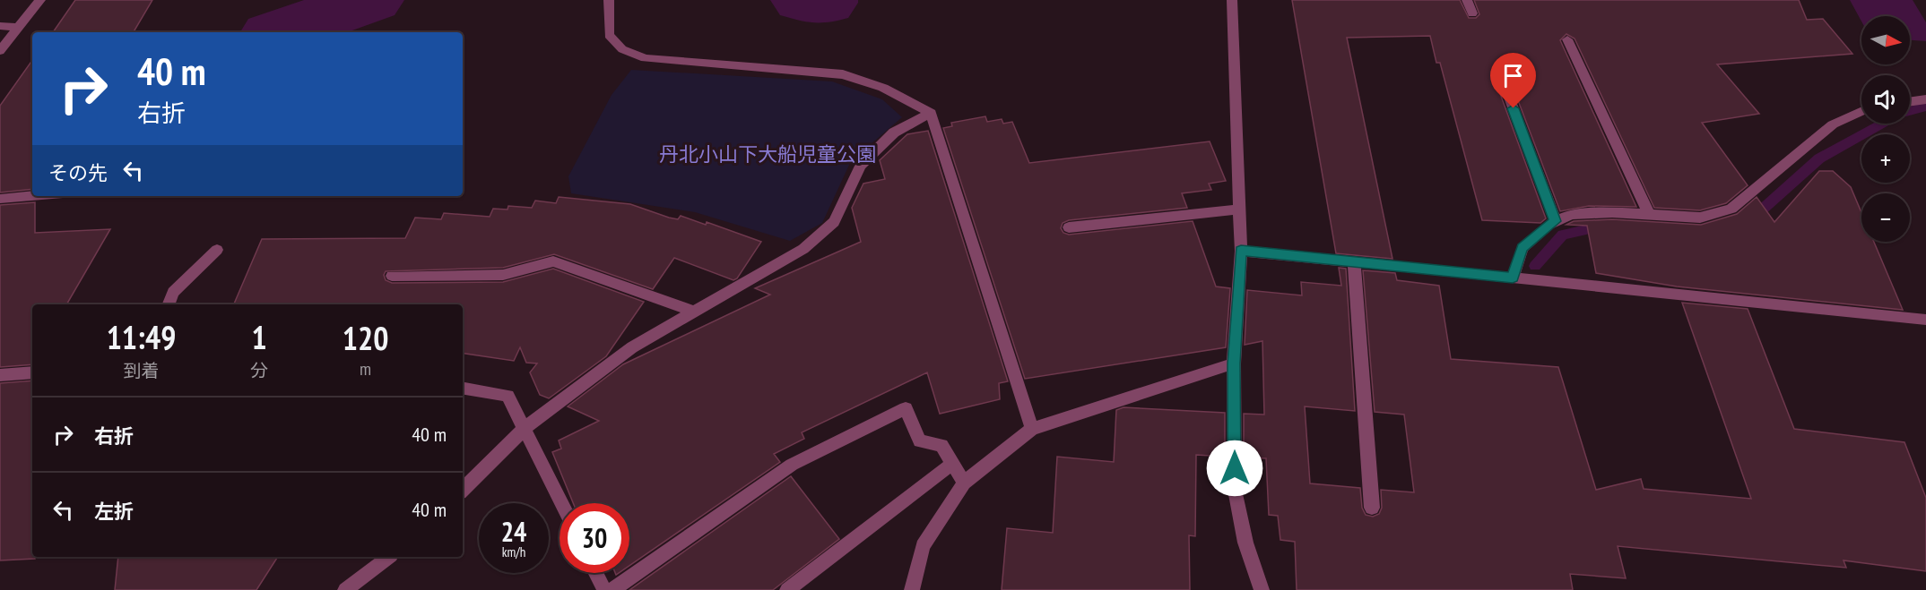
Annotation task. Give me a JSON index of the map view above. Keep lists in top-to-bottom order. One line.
{"parks":["丹北小山下大船児童公園"],"north":"right","page":{"map_buttons":["+","−"],"turn":["40 m","右折"],"then":"その先","eta":["11:49","到着","1","分","120","m"],"list":[{"name":"右折","value":"40 m"},{"name":"左折","value":"40 m"}],"speed":"24 km/h","limit":"30"}}
